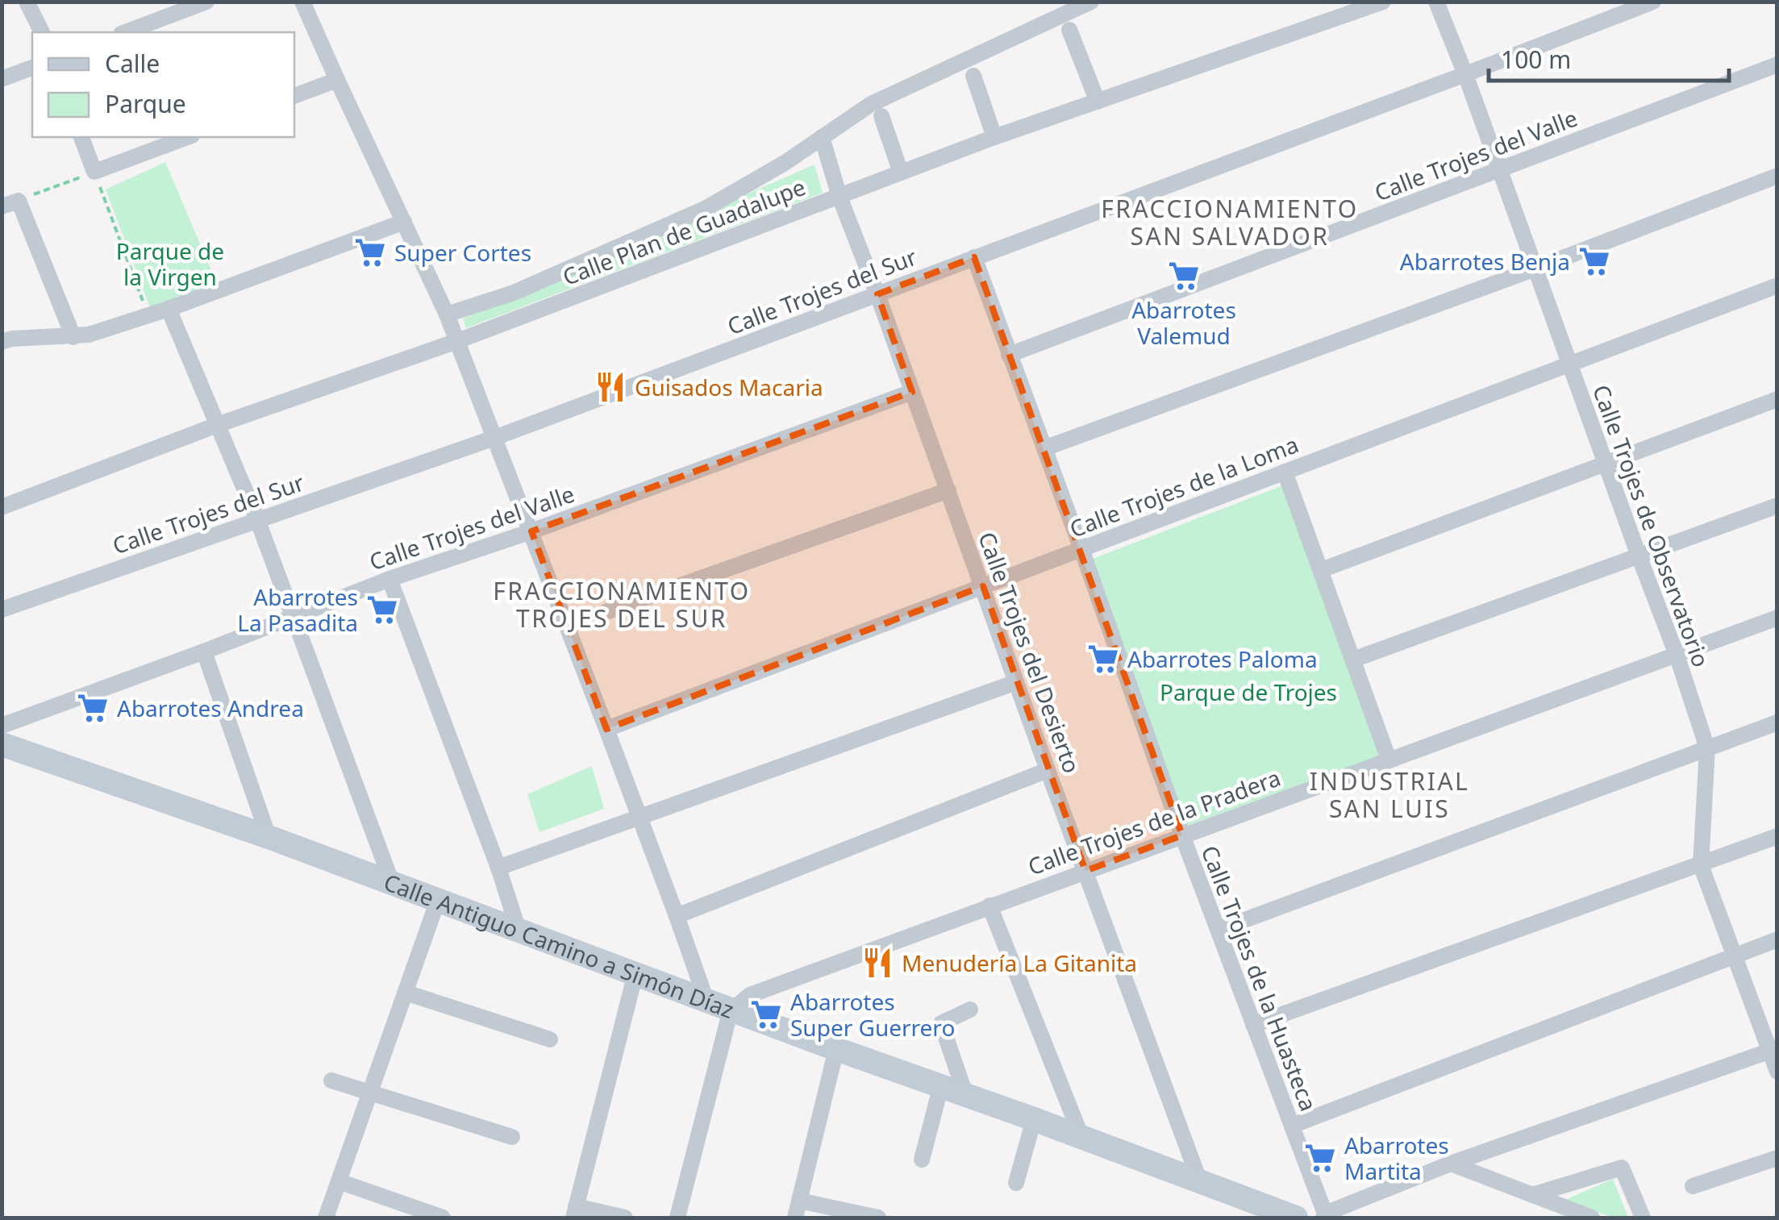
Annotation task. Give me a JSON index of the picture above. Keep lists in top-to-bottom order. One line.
{"streets":{"main road":["Calle Antiguo Camino a Simón Díaz"],"street":["Calle Trojes del Valle","Calle Plan de Guadalupe","Calle Trojes del Sur","Calle Trojes de la Loma","Calle Trojes de Observatorio","Calle Trojes del Desierto","Calle Trojes de la Pradera","Calle Trojes de la Huasteca"]},"crossings":[["Calle Trojes del Valle","Calle Trojes de Observatorio"],["Calle Trojes del Valle","Calle Trojes del Desierto"],["Calle Trojes del Valle","Calle Trojes de la Huasteca"],["Calle Plan de Guadalupe","Calle Trojes del Desierto"],["Calle Trojes del Sur","Calle Trojes de Observatorio"],["Calle Trojes del Sur","Calle Trojes del Desierto"],["Calle Trojes del Sur","Calle Trojes de la Huasteca"],["Calle Trojes de la Loma","Calle Trojes de Observatorio"],["Calle Trojes de la Loma","Calle Trojes del Desierto"],["Calle Trojes de la Loma","Calle Trojes de la Huasteca"],["Calle Trojes de Observatorio","Calle Trojes de la Pradera"],["Calle Trojes del Desierto","Calle Trojes de la Pradera"],["Calle Trojes del Desierto","Calle Antiguo Camino a Simón Díaz"],["Calle Trojes de la Pradera","Calle Antiguo Camino a Simón Díaz"],["Calle Trojes de la Pradera","Calle Trojes de la Huasteca"]],"districts":["FRACCIONAMIENTO SAN SALVADOR","FRACCIONAMIENTO TROJES DEL SUR","INDUSTRIAL SAN LUIS"],"parks":["Parque de la Virgen","Parque de Trojes"],"places":{"supermarket":["Super Cortes","Abarrotes Benja","Abarrotes Valemud","Abarrotes La Pasadita","Abarrotes Paloma","Abarrotes Andrea","Abarrotes Super Guerrero","Abarrotes Martita"],"restaurant":["Guisados Macaria","Menudería La Gitanita"]},"legend":["Calle","Parque"],"scale_bar":"100 m"}
